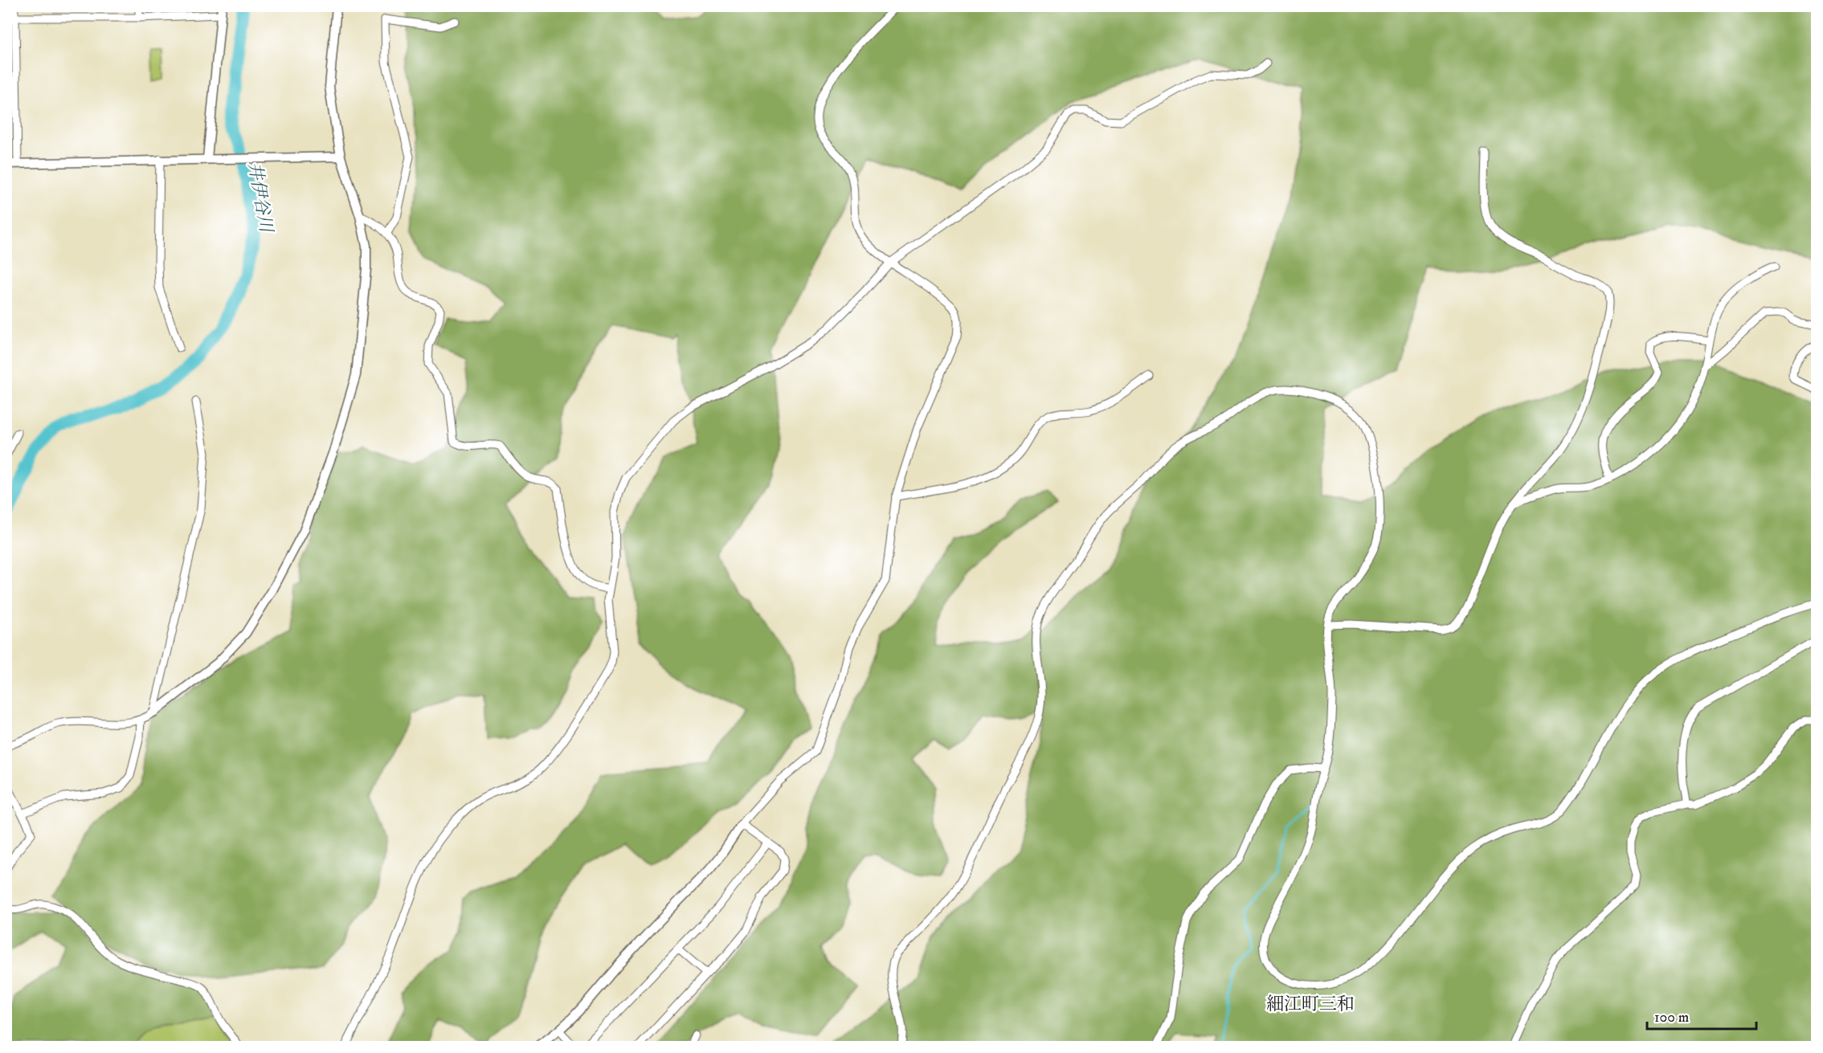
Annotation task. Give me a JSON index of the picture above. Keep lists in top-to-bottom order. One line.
{"districts":["細江町三和"],"water":["井伊谷川"],"scale_bar":"100 m"}
